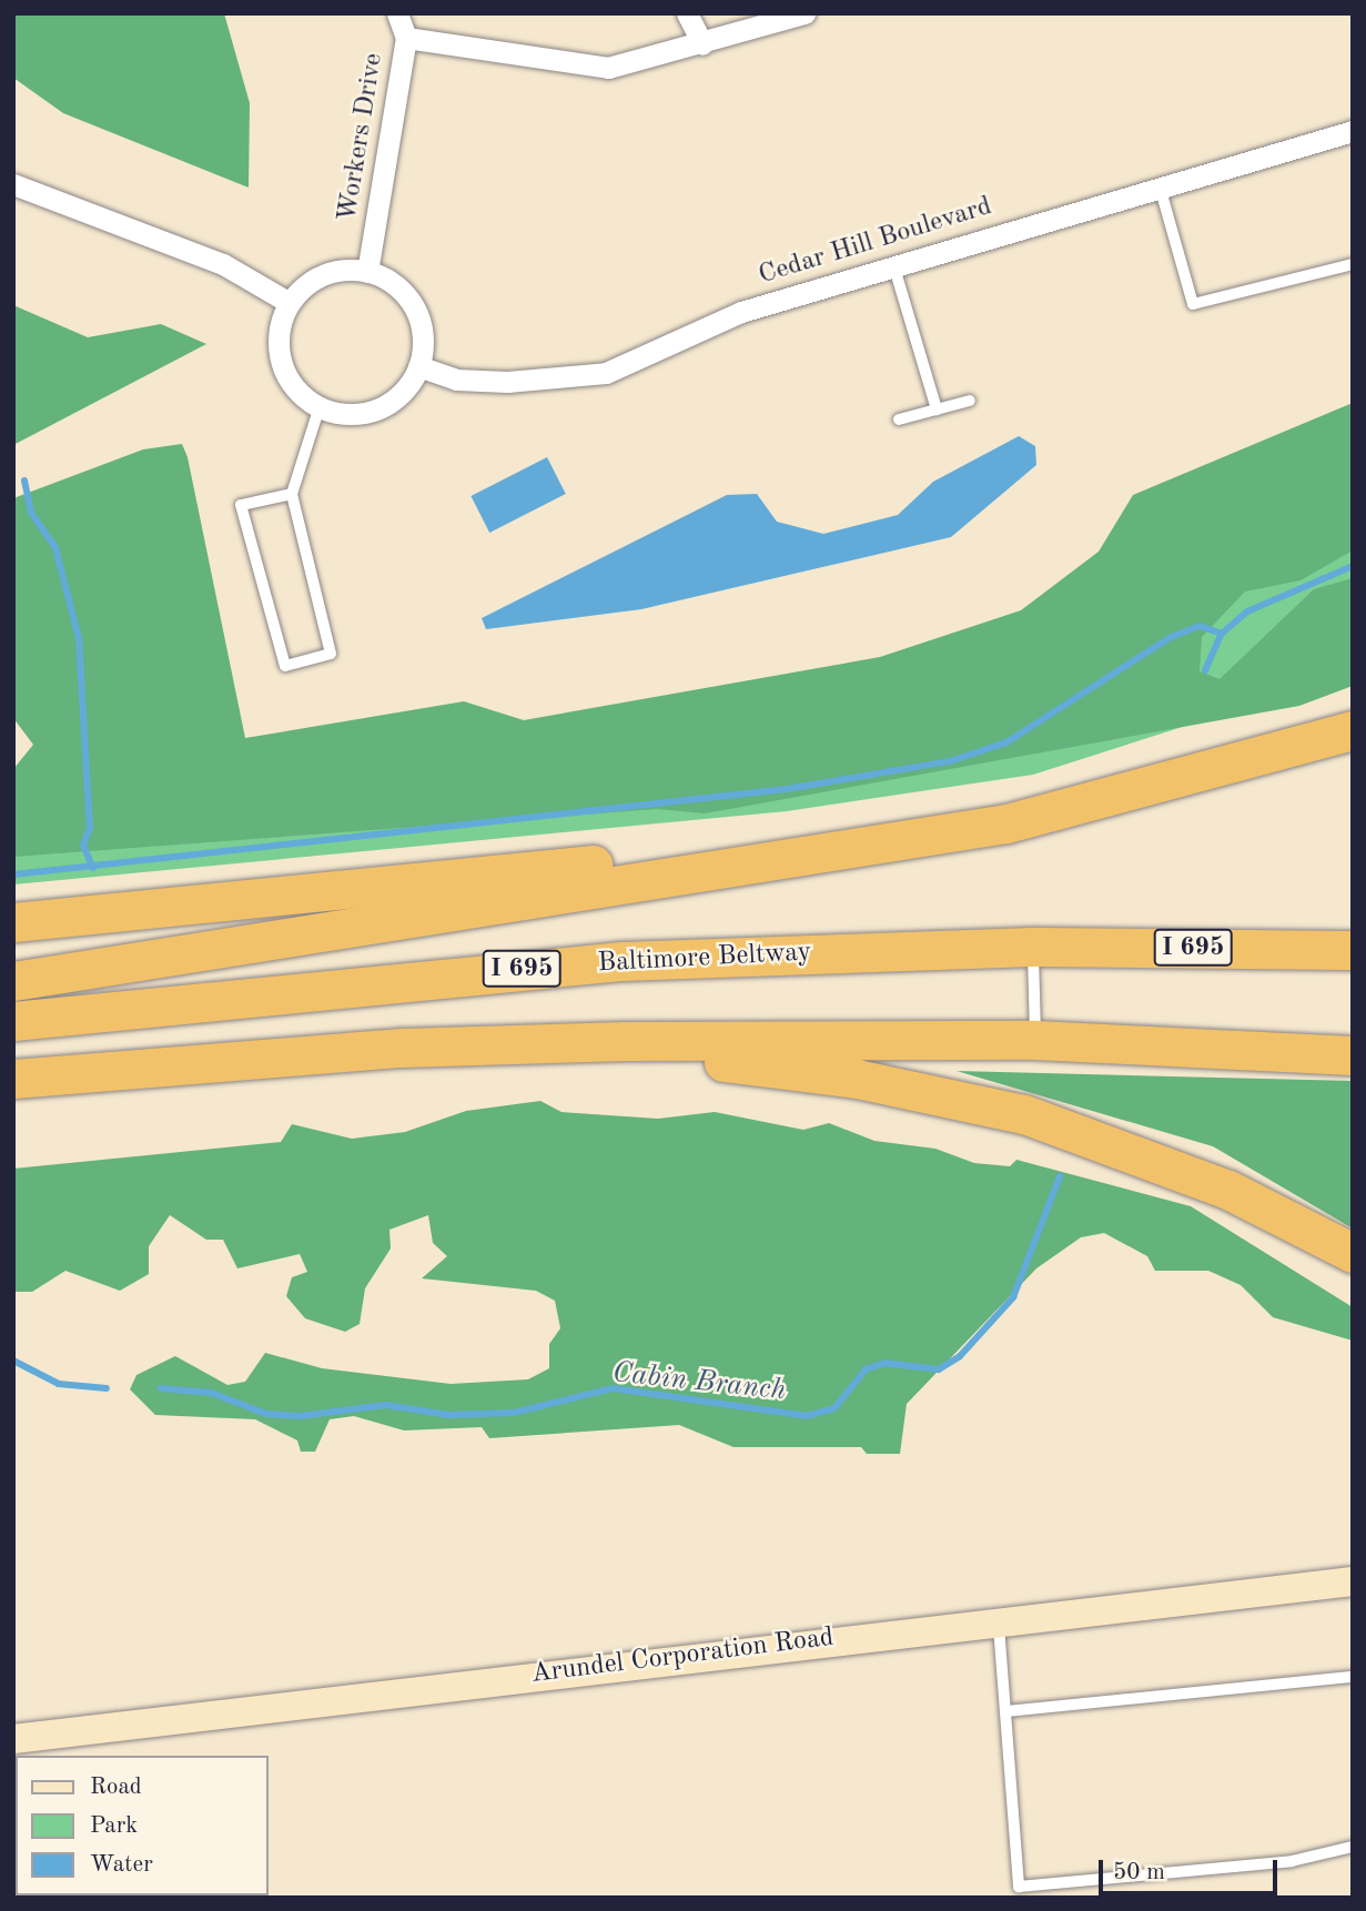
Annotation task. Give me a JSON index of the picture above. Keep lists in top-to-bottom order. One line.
{"streets":{"highway":["I 695","Baltimore Beltway"],"street":["Workers Drive","Cedar Hill Boulevard","Arundel Corporation Road"]},"crossings":[["Workers Drive","Cedar Hill Boulevard"]],"water":["Cabin Branch"],"legend":["Road","Park","Water"],"scale_bar":"50 m"}
